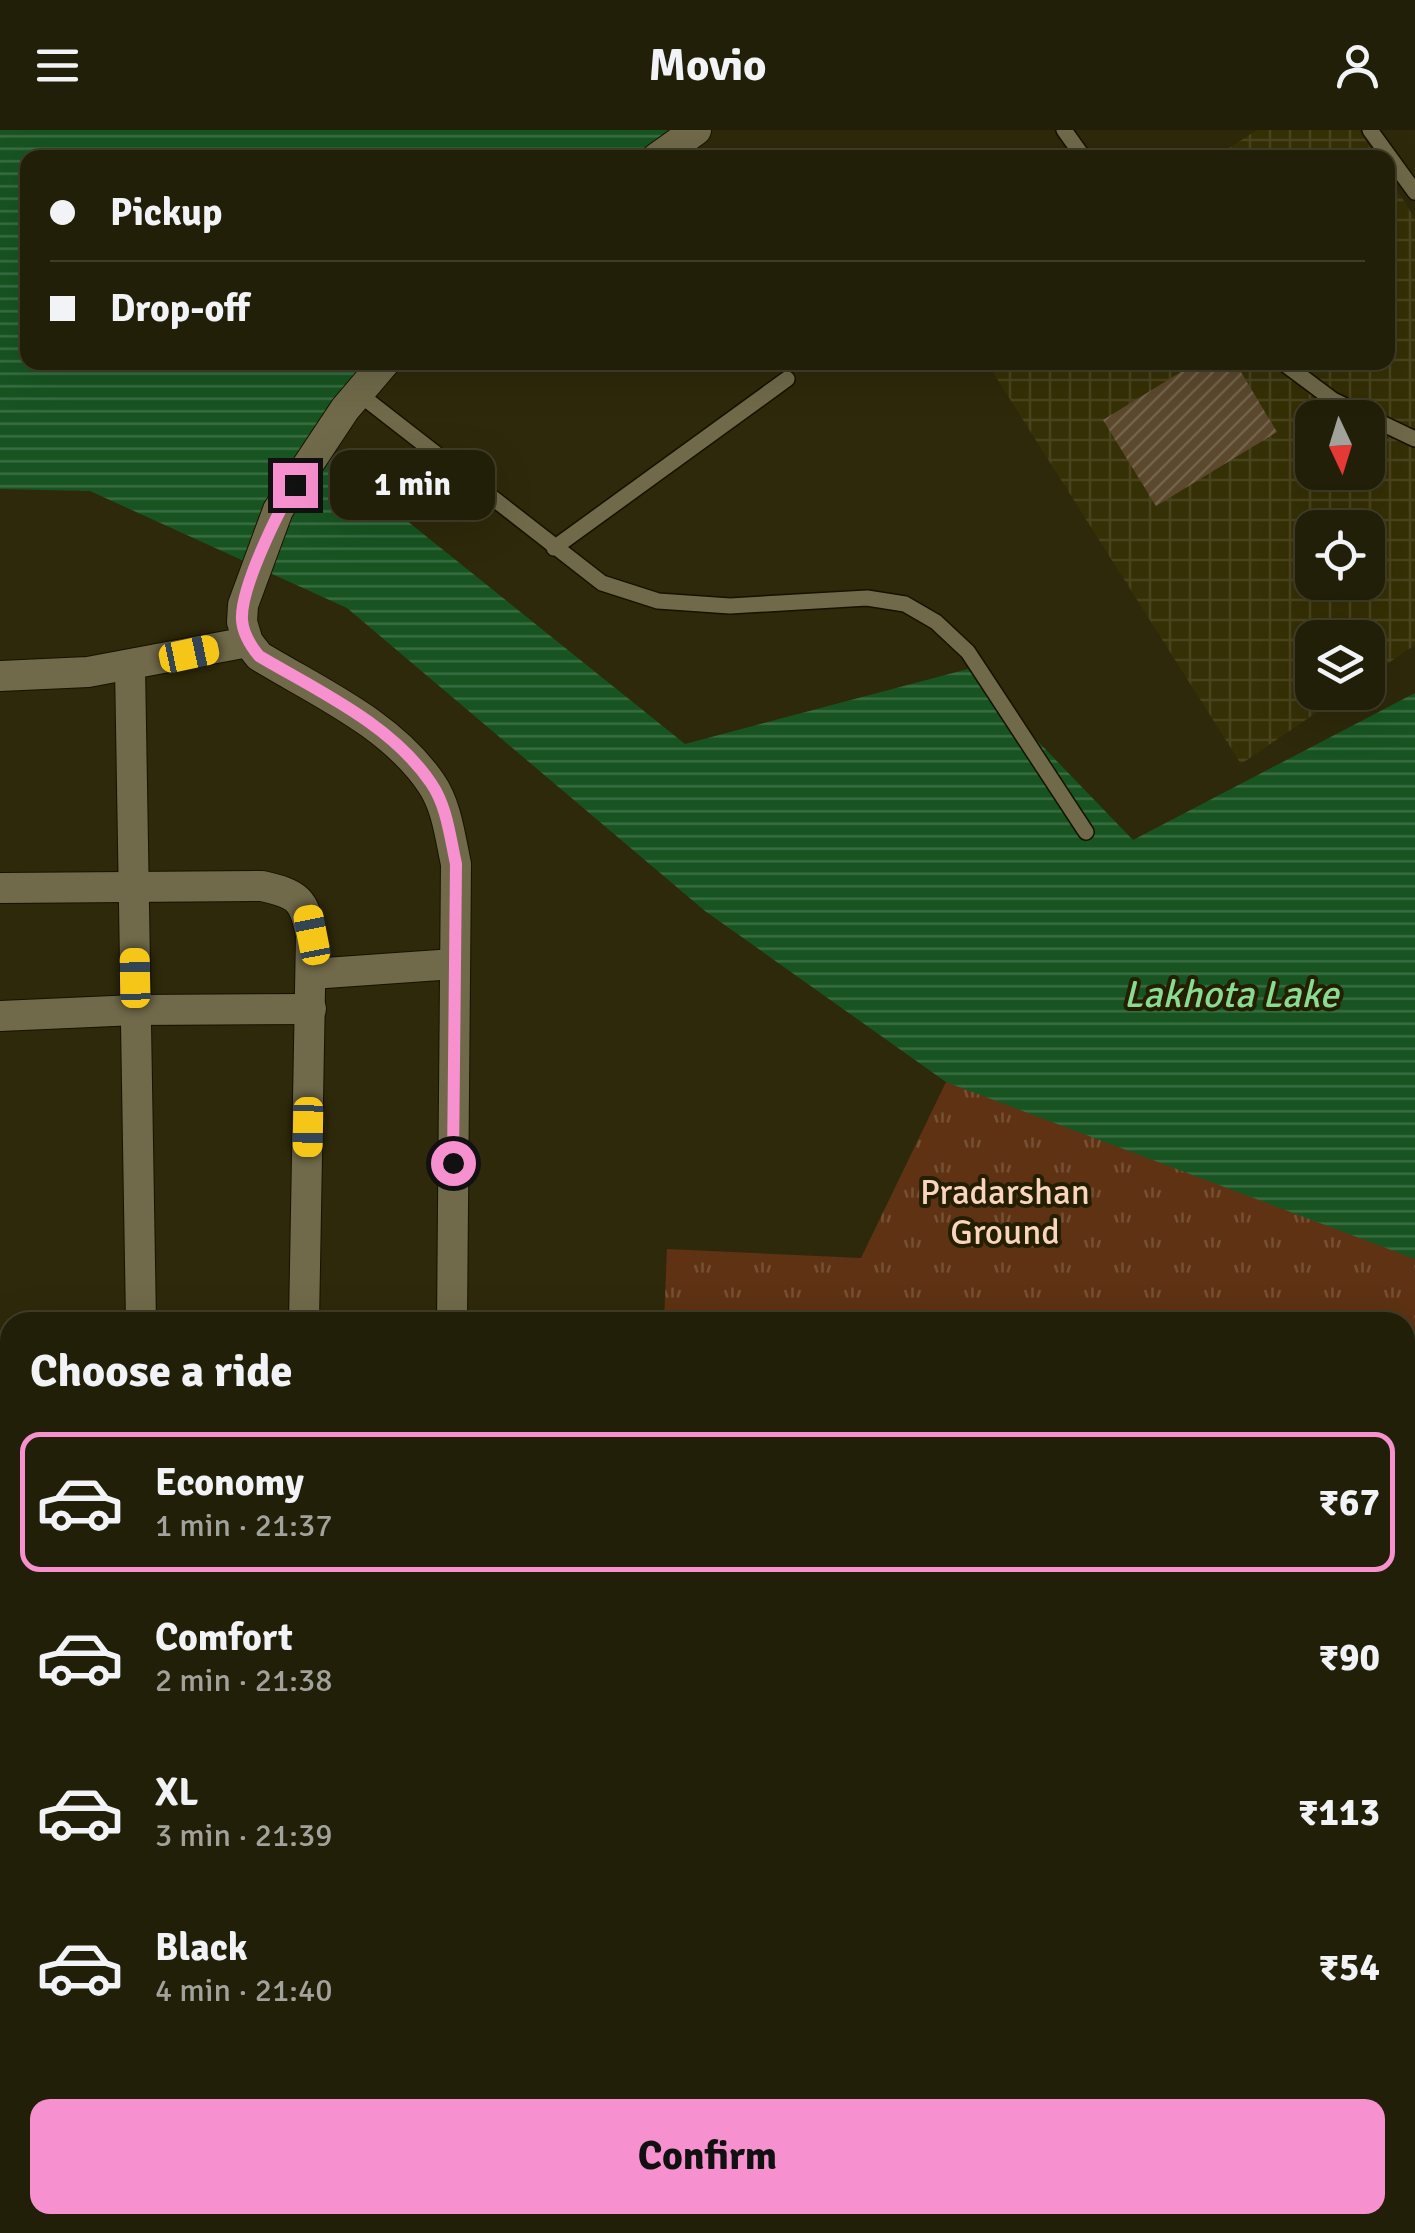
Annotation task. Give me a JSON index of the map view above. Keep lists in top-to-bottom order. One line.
{"water":["Lakhota Lake"],"parks":["Pradarshan Ground"],"north":"bottom","page":{"header":"Movio","banner":["Pickup","Drop-off"],"bubble":"1 min","heading":"Choose a ride","list":[{"name":"Economy","note":"1 min · 21:37","value":"₹67"},{"name":"Comfort","note":"2 min · 21:38","value":"₹90"},{"name":"XL","note":"3 min · 21:39","value":"₹113"},{"name":"Black","note":"4 min · 21:40","value":"₹54"}],"buttons":"Confirm"}}
